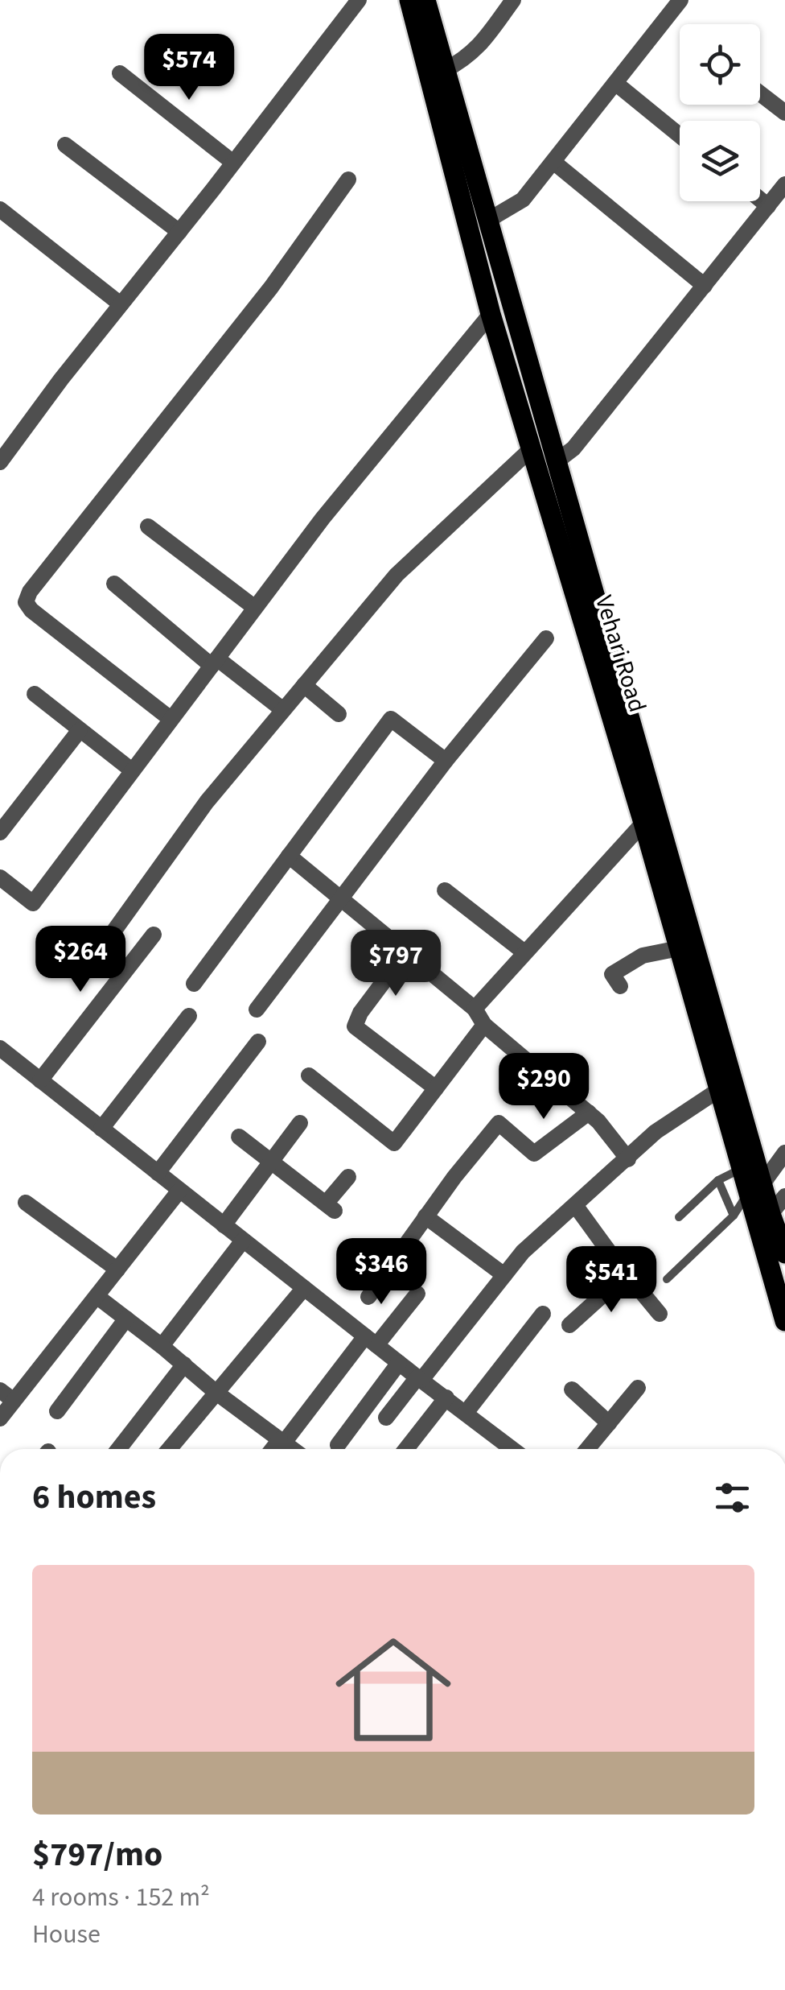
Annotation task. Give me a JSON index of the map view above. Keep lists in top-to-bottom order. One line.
{"streets":{"main road":["Vehari Road"]},"page":{"price":["$574","$264","$797","$290","$346","$541"],"heading":"6 homes","list":[{"name":"$797/mo","note":"4 rooms · 152 m² · House"}]}}
